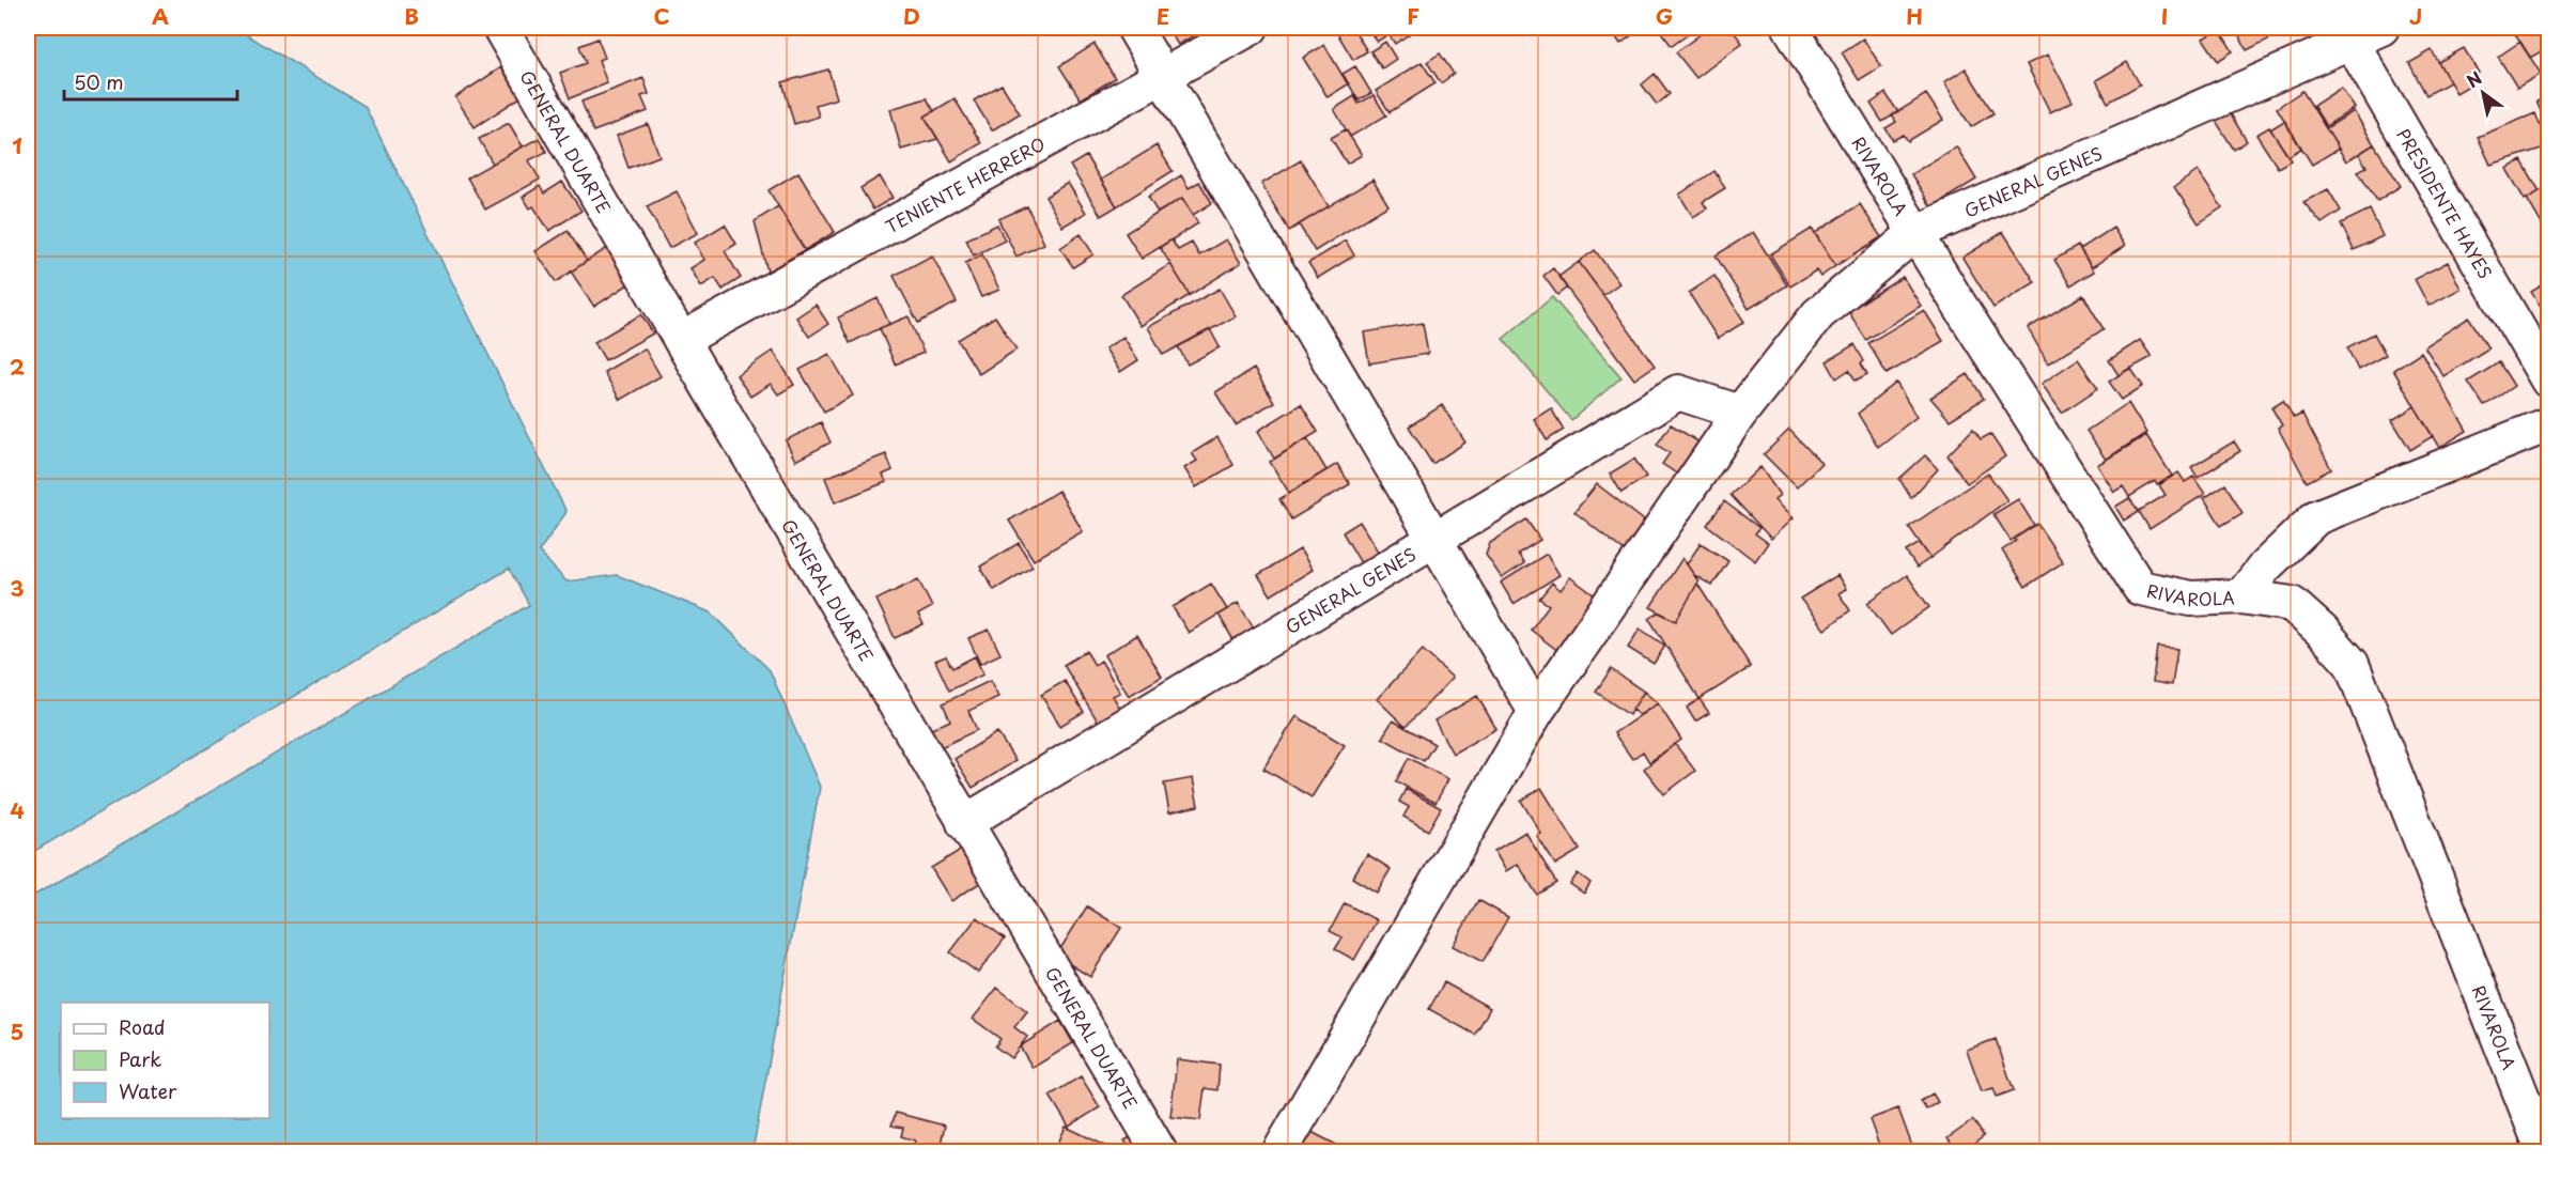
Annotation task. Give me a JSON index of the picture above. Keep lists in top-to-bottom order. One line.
{"streets":{"street":["GENERAL DUARTE","RIVAROLA","GENERAL GENES","TENIENTE HERRERO","PRESIDENTE HAYES"]},"crossings":[["GENERAL DUARTE","GENERAL GENES"],["GENERAL DUARTE","TENIENTE HERRERO"],["RIVAROLA","GENERAL GENES"],["GENERAL GENES","PRESIDENTE HAYES"]],"legend":["Road","Park","Water"],"scale_bar":"50 m","north":"top left","grid":{"columns":["A","B","C","D","E","F","G","H","I","J"],"rows":["1","2","3","4","5"]}}
